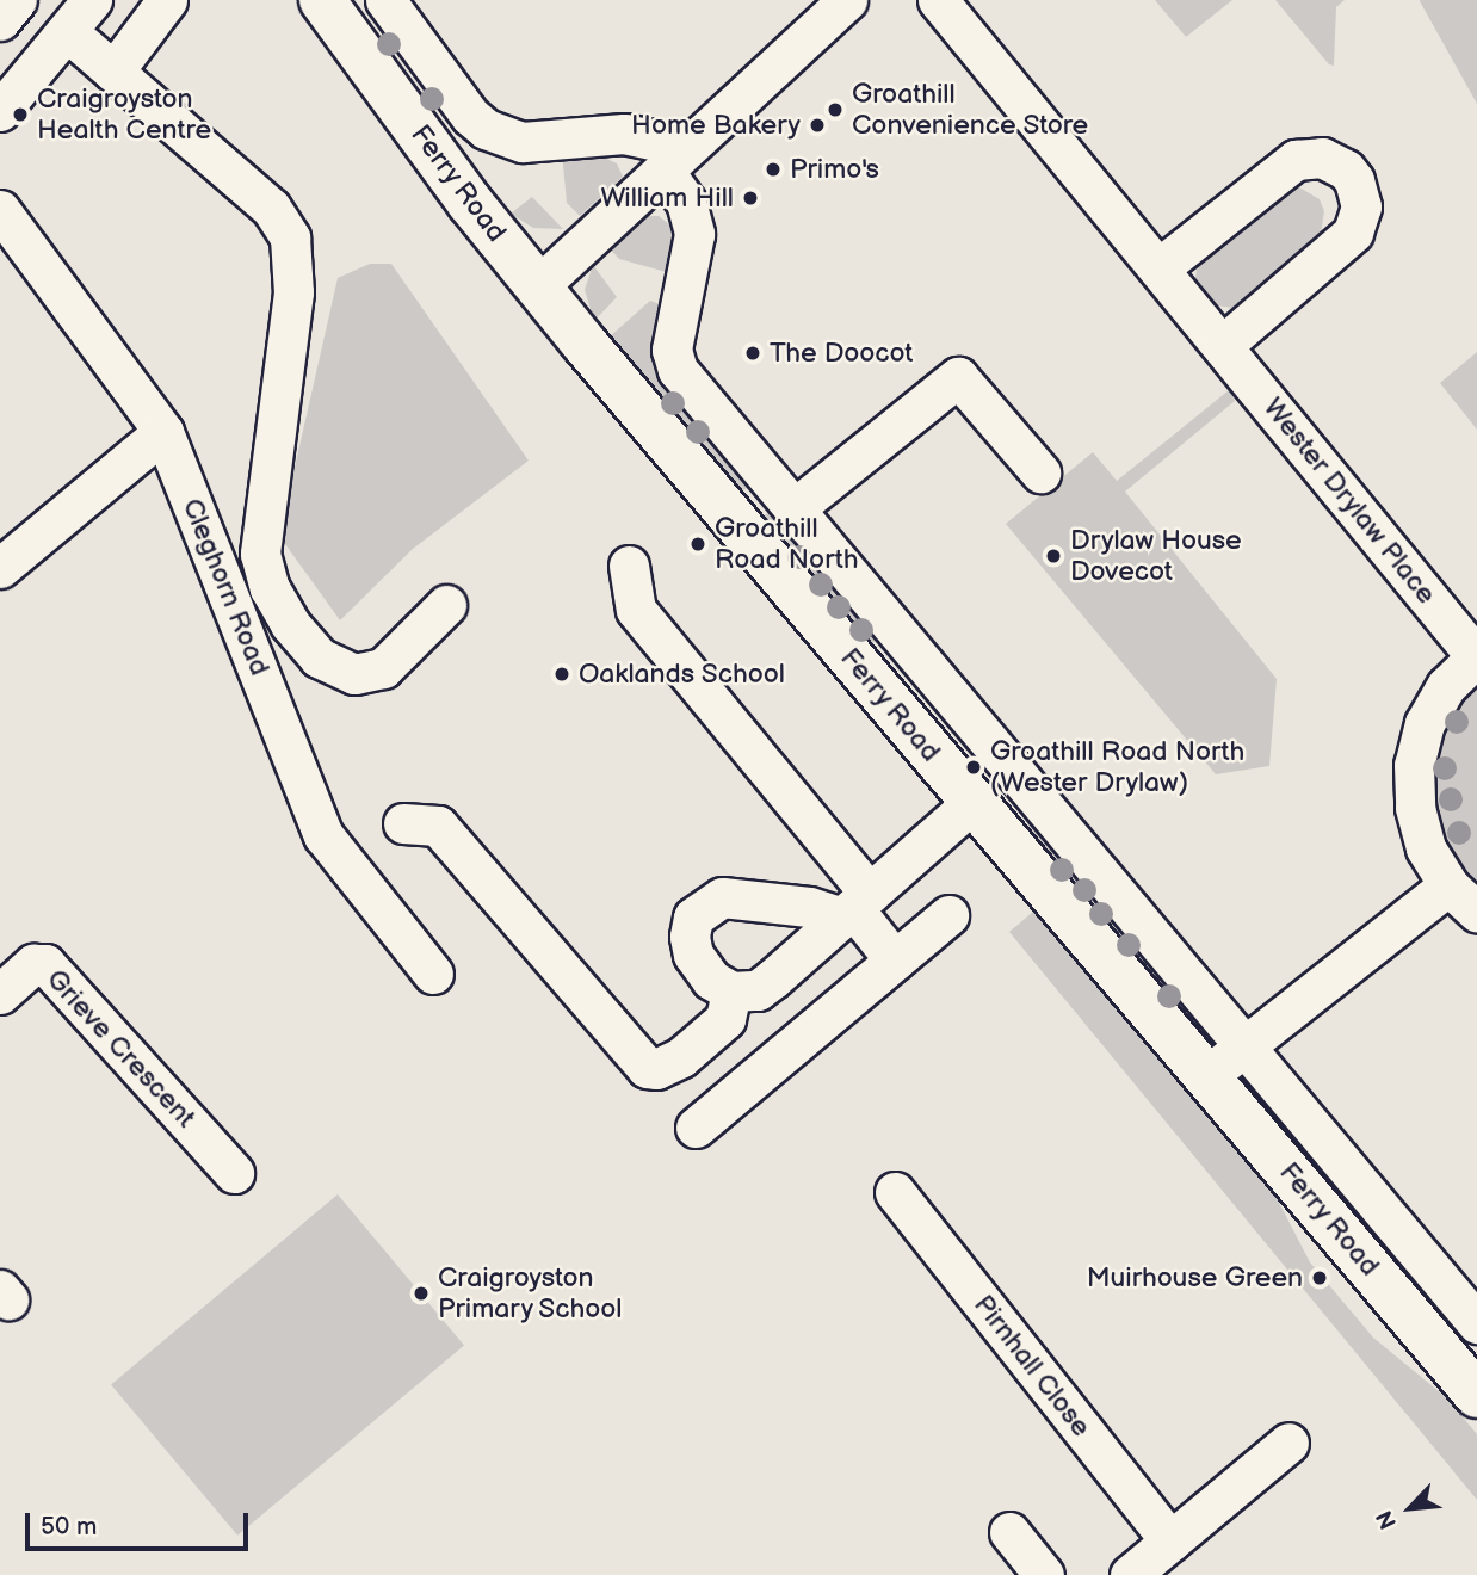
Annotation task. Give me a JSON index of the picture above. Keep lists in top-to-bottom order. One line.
{"streets":{"main road":["Ferry Road"],"street":["Wester Drylaw Place","Cleghorn Road","Grieve Crescent","Pirnhall Close"]},"places":["Groathill Convenience Store","Craigroyston Health Centre","Home Bakery","Primo's","William Hill","The Doocot","Groathill Road North","Drylaw House Dovecot","Oaklands School","Groathill Road North (Wester Drylaw)","Muirhouse Green","Craigroyston Primary School"],"scale_bar":"50 m","north":"bottom left"}
